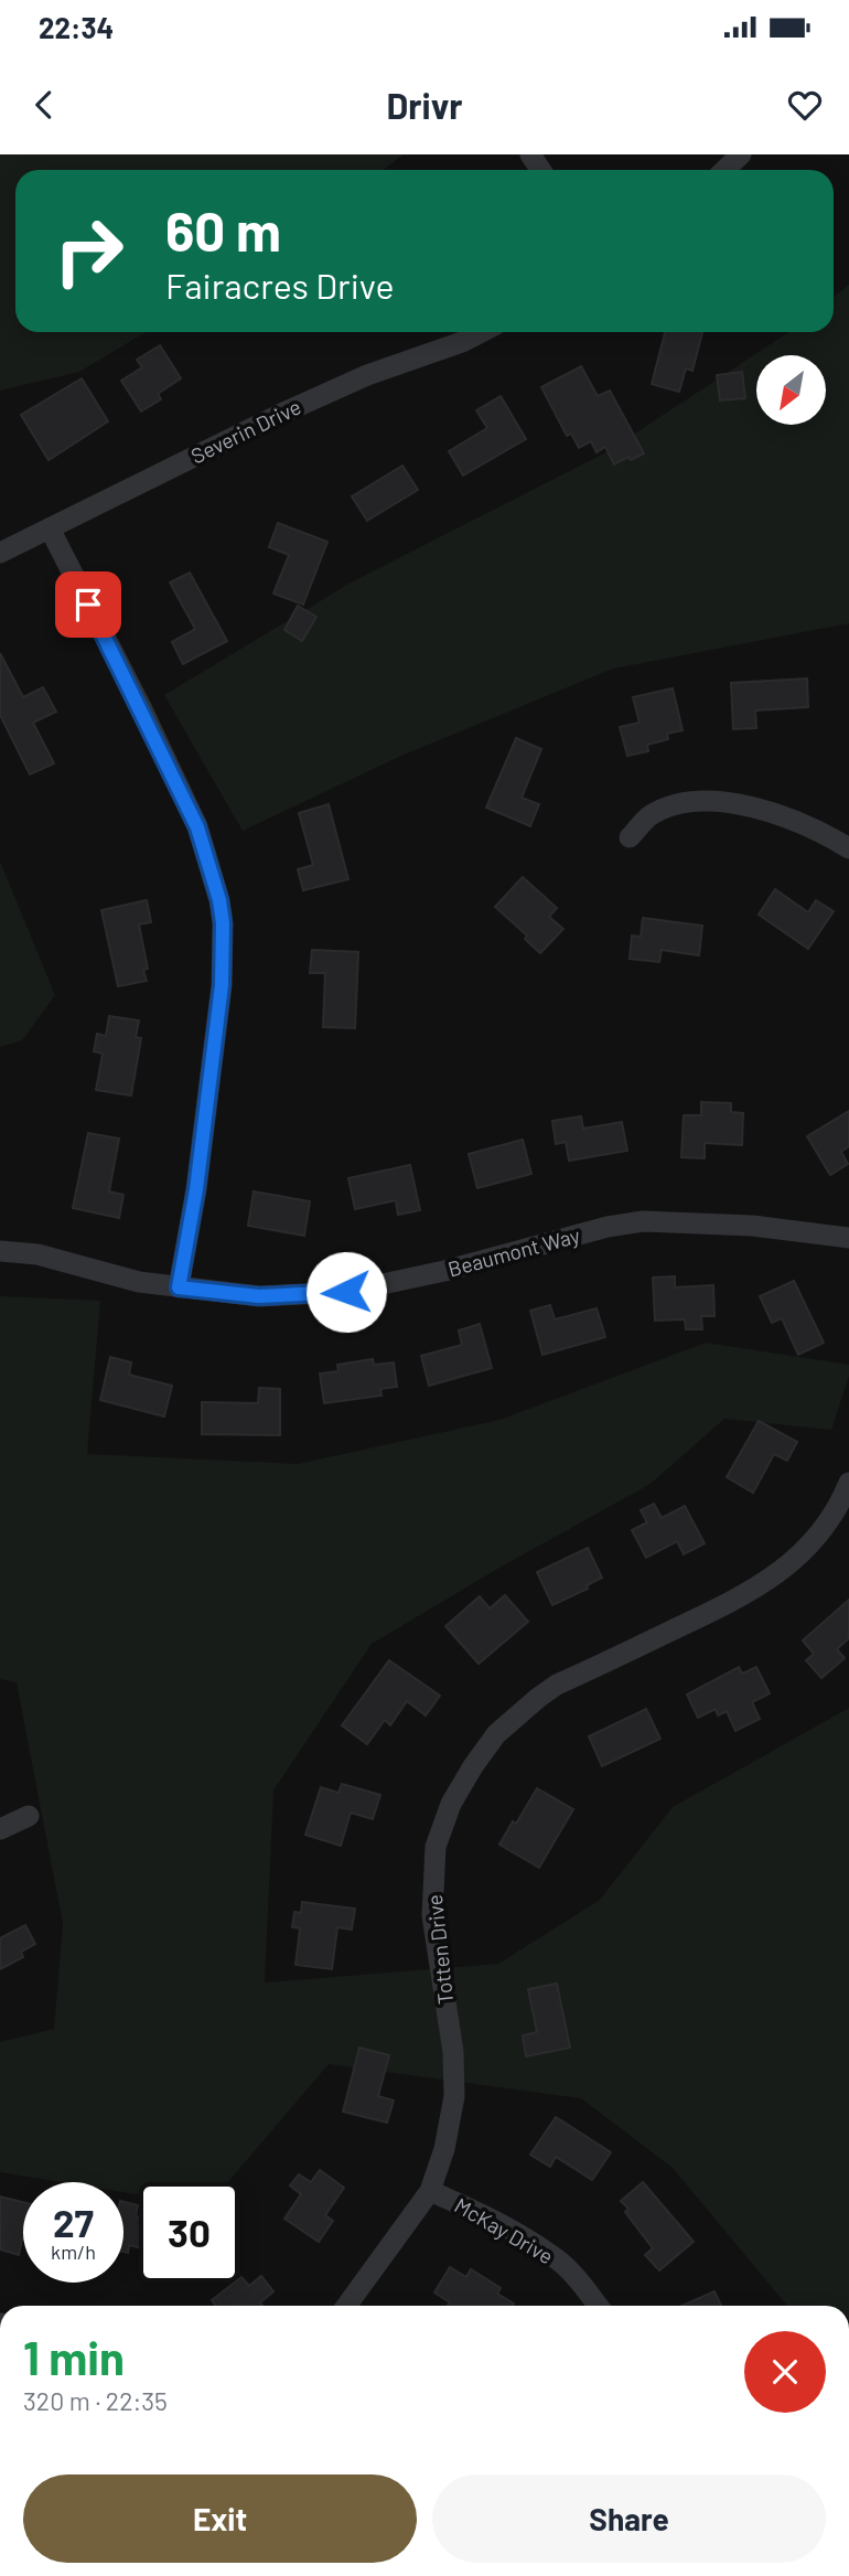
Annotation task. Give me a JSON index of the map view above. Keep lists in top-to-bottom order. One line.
{"streets":{"street":["Severin Drive","Beaumont Way","Totten Drive","McKay Drive"]},"crossings":[["Totten Drive","McKay Drive"]],"north":"bottom left","page":{"status":"22:34","header":"Drivr","turn":["60 m","Fairacres Drive"],"speed":"27 km/h","limit":"30","heading":["1 min","320 m · 22:35"],"buttons":["Exit","Share"]}}
